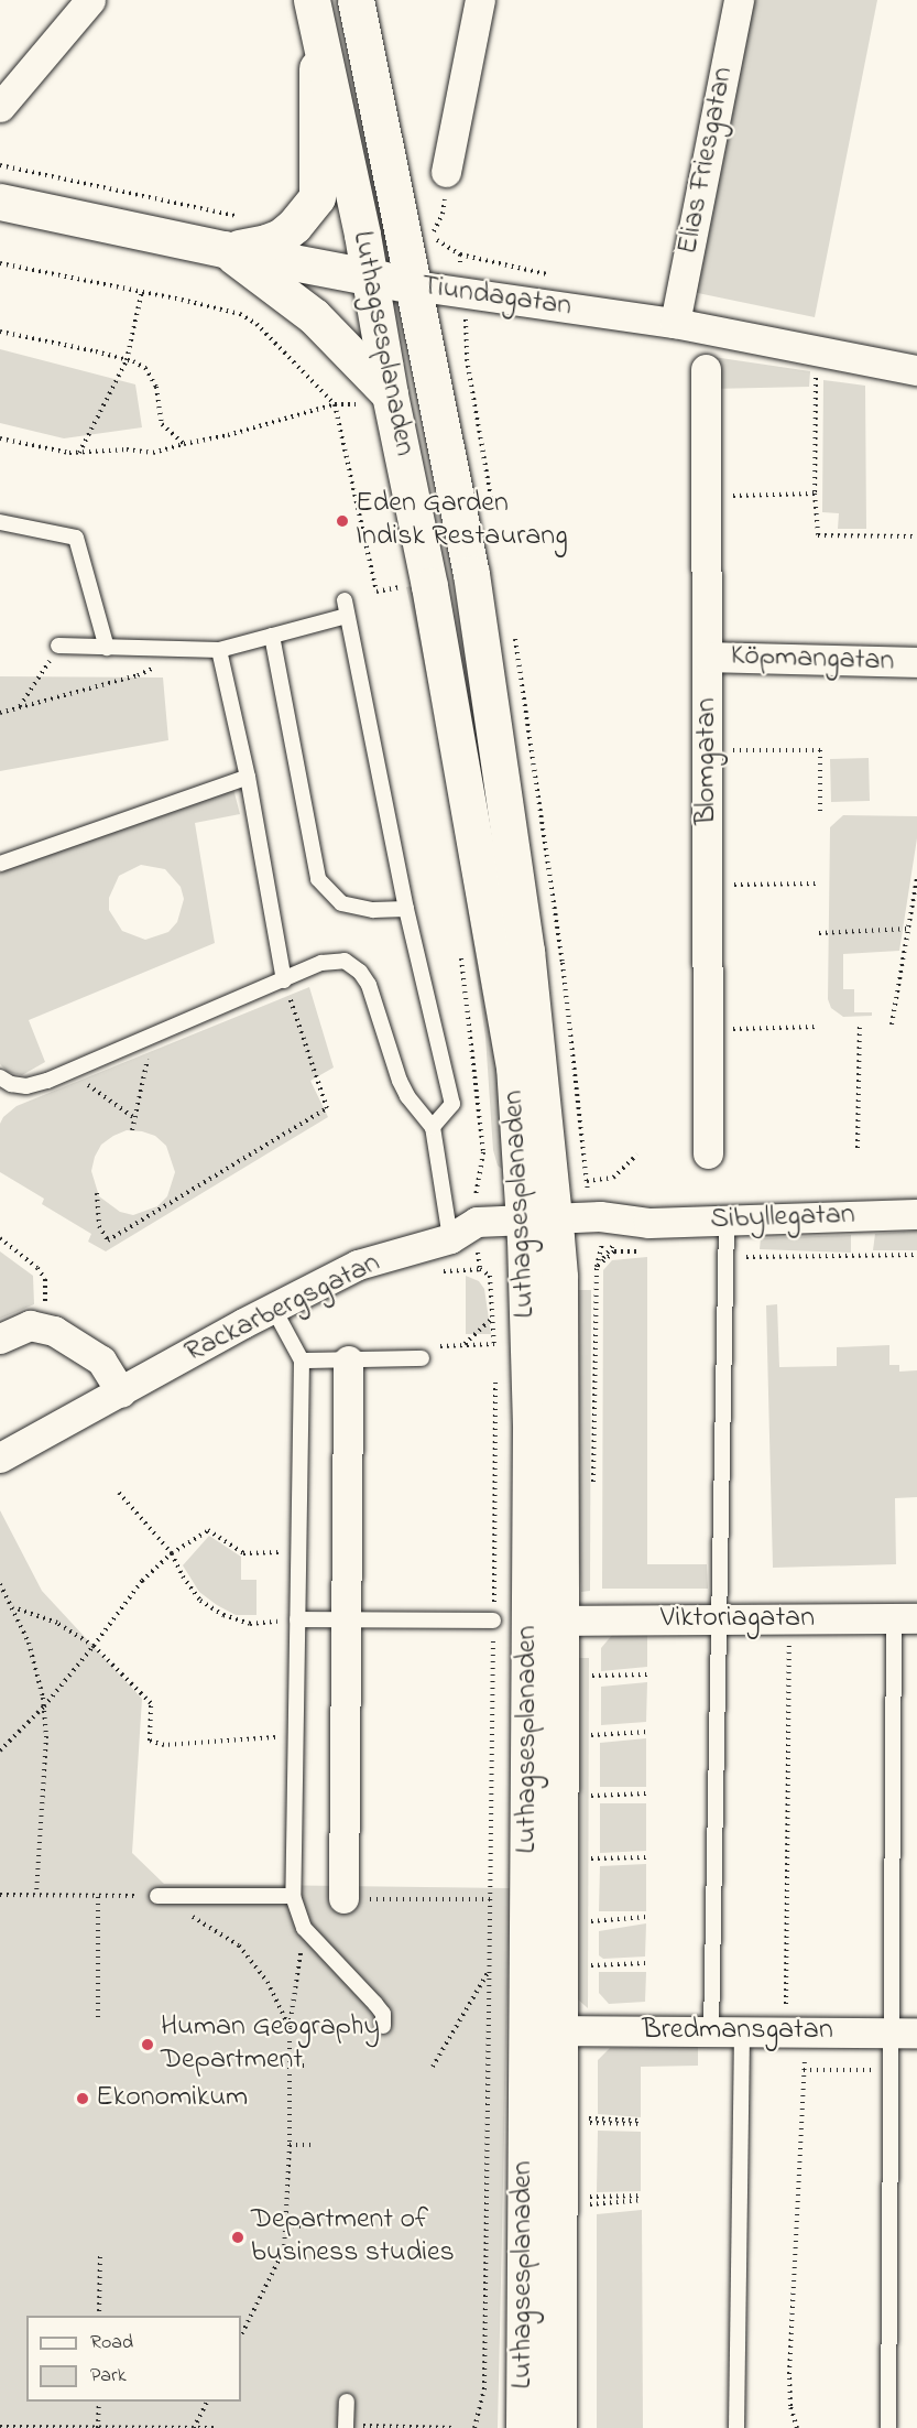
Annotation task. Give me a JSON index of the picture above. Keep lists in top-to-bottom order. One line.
{"streets":{"main road":["Tiundagatan","Luthagsesplanaden"],"street":["Elias Friesgatan","Köpmangatan","Blomgatan","Sibyllegatan","Rackarbergsgatan","Viktoriagatan","Bredmansgatan"]},"crossings":[["Elias Friesgatan","Tiundagatan"],["Tiundagatan","Luthagsesplanaden"],["Luthagsesplanaden","Sibyllegatan"],["Luthagsesplanaden","Rackarbergsgatan"],["Luthagsesplanaden","Viktoriagatan"],["Luthagsesplanaden","Bredmansgatan"],["Köpmangatan","Blomgatan"],["Sibyllegatan","Rackarbergsgatan"]],"places":["Eden Garden Indisk Restaurang","Human Geography Department","Ekonomikum","Department of business studies"],"legend":["Road","Park"]}
